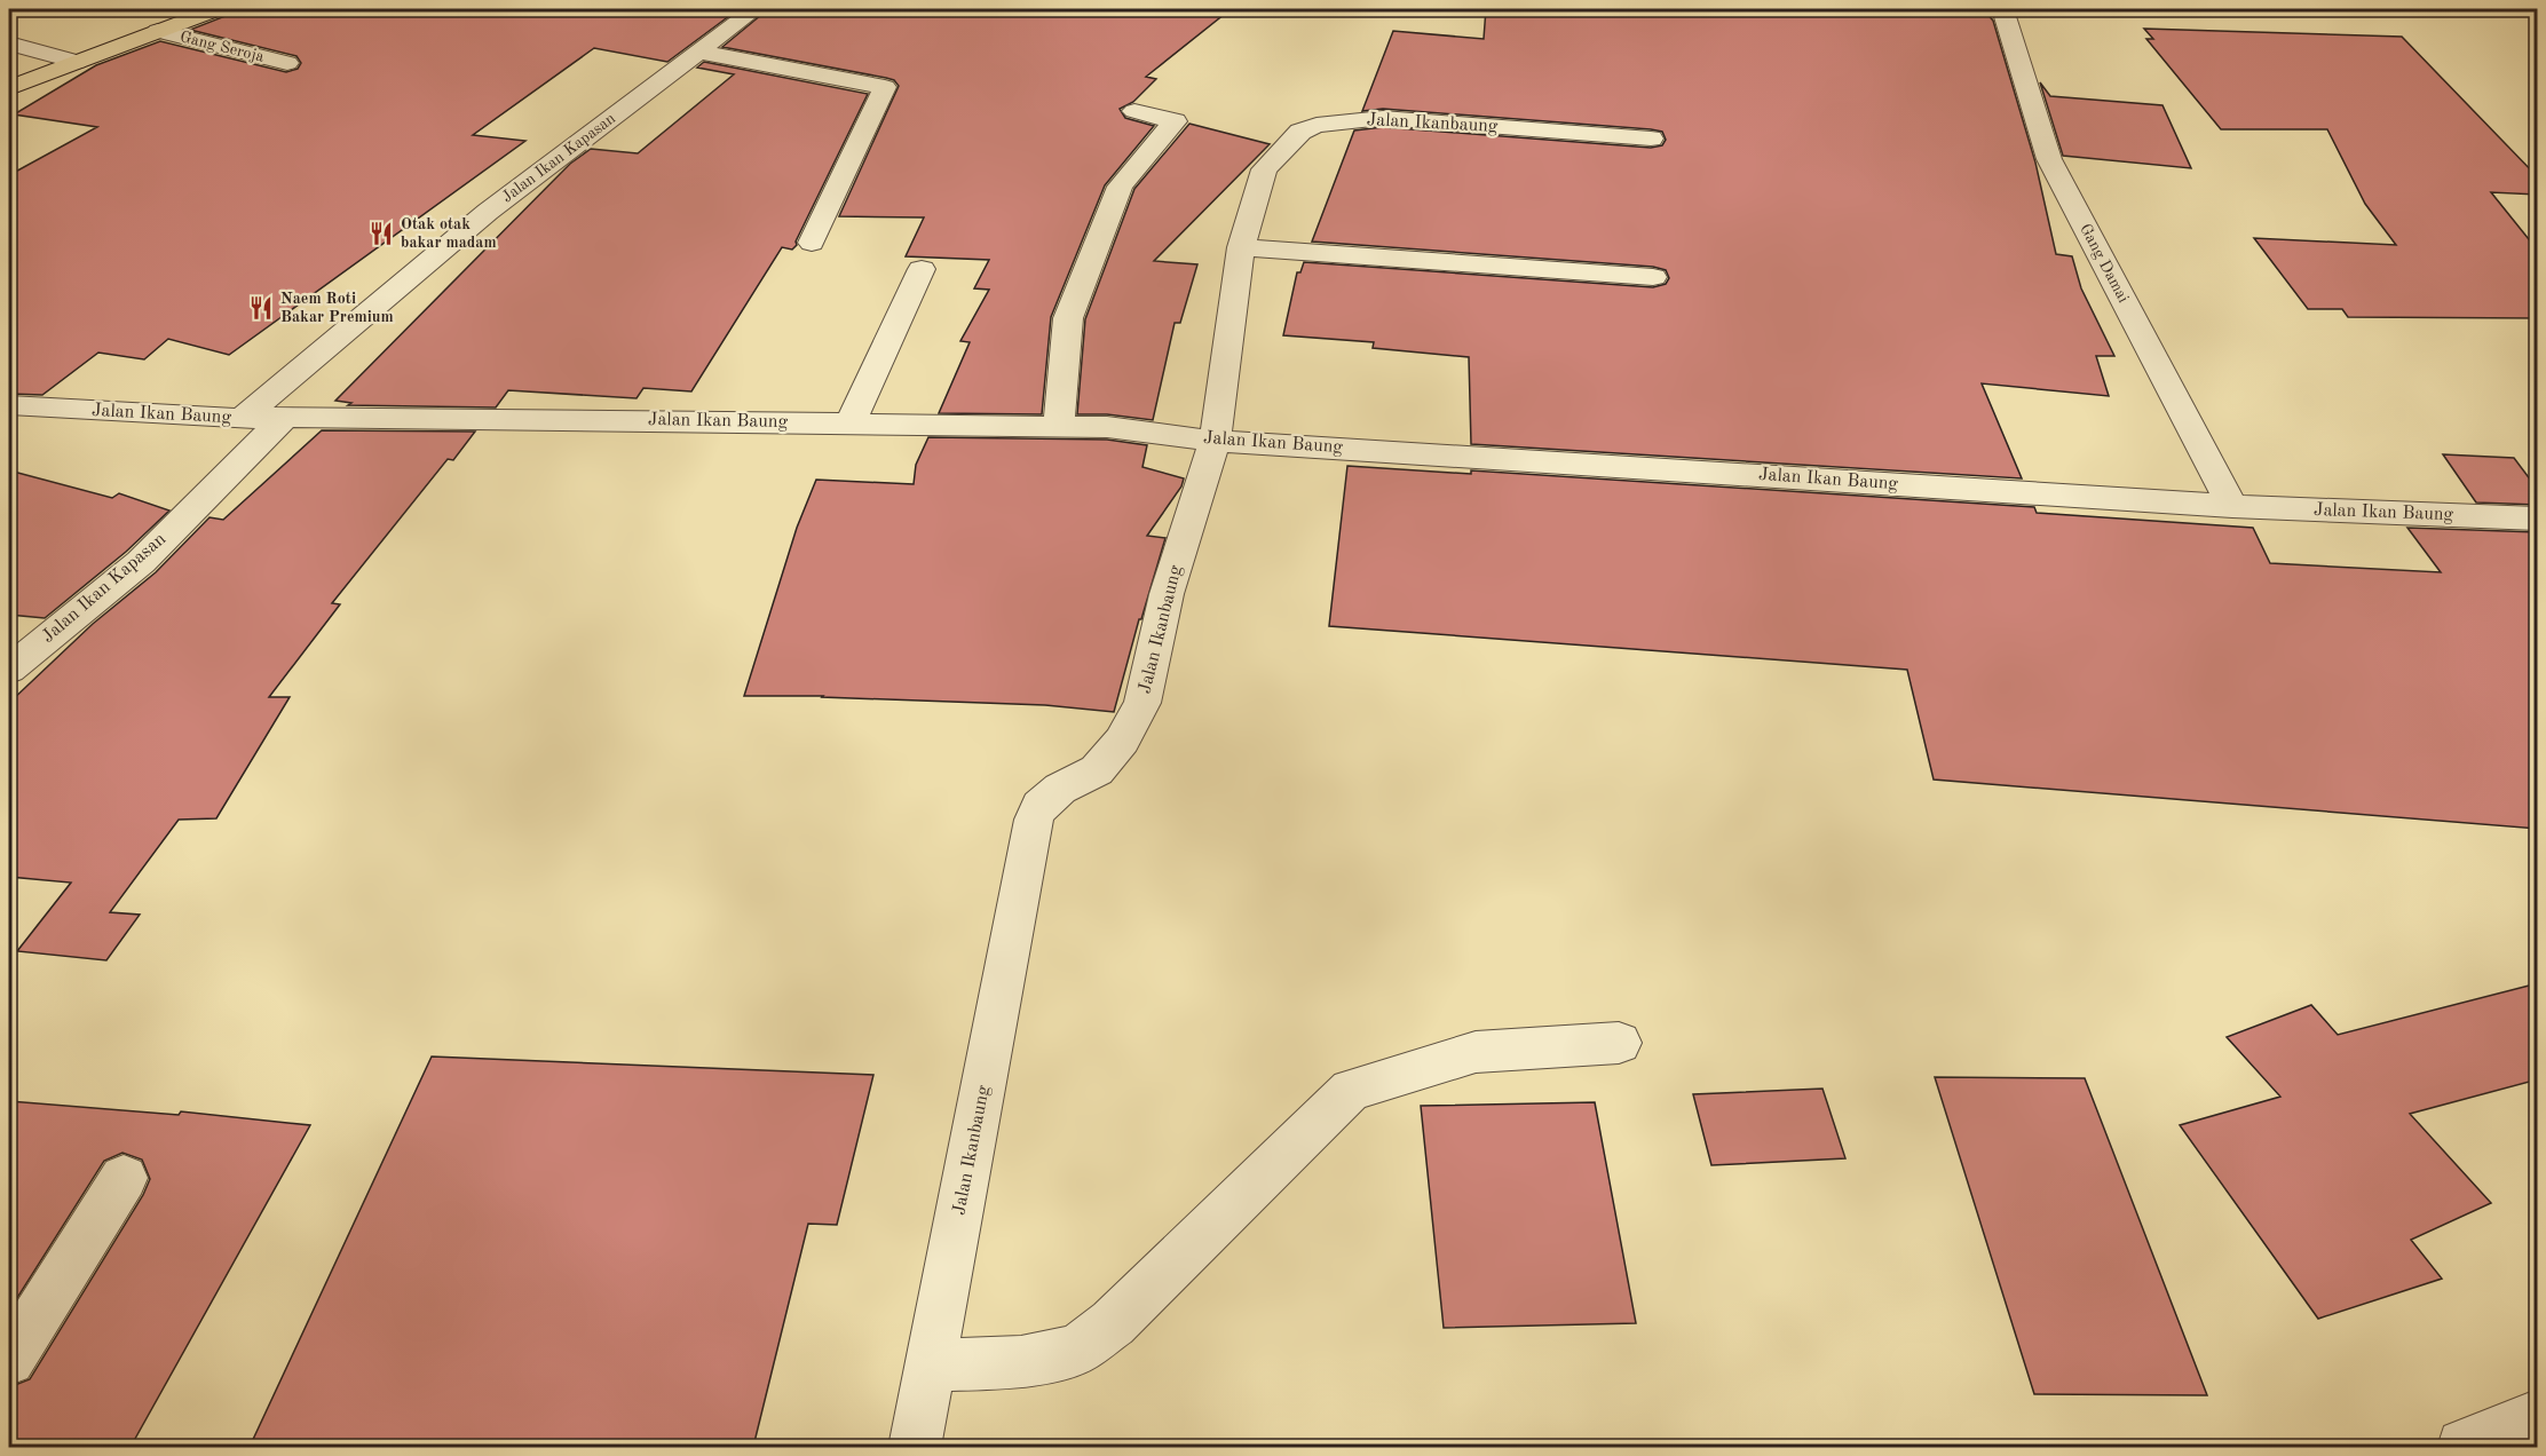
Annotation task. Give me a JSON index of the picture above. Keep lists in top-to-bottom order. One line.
{"streets":{"street":["Gang Seroja","Jalan Ikanbaung","Jalan Ikan Kapasan","Gang Damai","Jalan Ikan Baung"]},"crossings":[["Jalan Ikanbaung","Jalan Ikan Baung"],["Jalan Ikan Kapasan","Jalan Ikan Baung"],["Gang Damai","Jalan Ikan Baung"]],"places":{"restaurant":["Otak otak bakar madam","Naem Roti Bakar Premium"]}}
